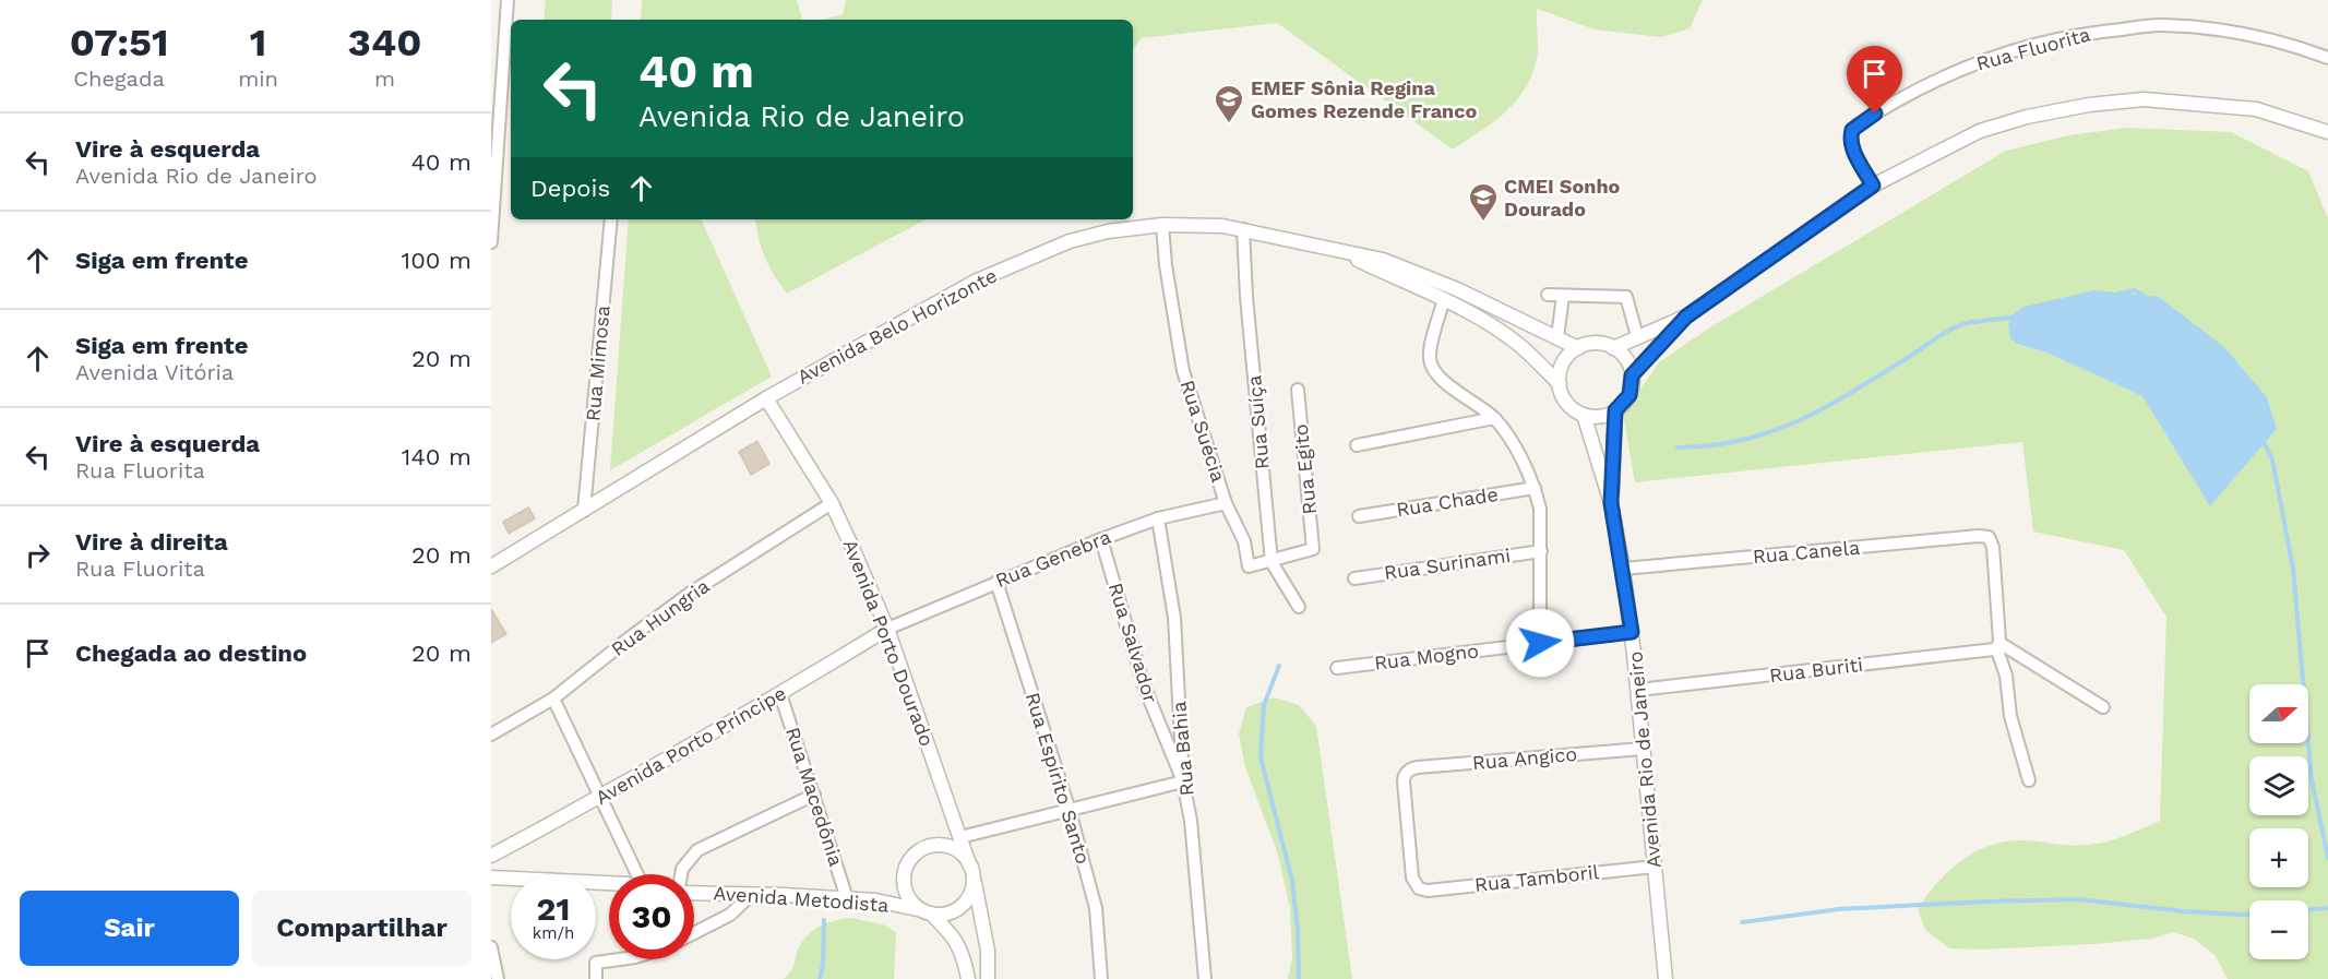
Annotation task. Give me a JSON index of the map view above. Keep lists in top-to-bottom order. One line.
{"streets":{"street":["Rua Fluorita","Avenida Belo Horizonte","Rua Mimosa","Rua Suíça","Rua Suécia","Rua Egito","Rua Chade","Rua Canela","Rua Genebra","Rua Surinami","Rua Hungria","Avenida Porto Dourado","Rua Salvador","Rua Mogno","Rua Buriti","Avenida Porto Príncipe","Rua Bahia","Rua Angico","Avenida Rio de Janeiro","Rua Espírito Santo","Rua Macedônia","Rua Tamboril","Avenida Metodista"]},"crossings":[["Avenida Belo Horizonte","Rua Mimosa"],["Avenida Belo Horizonte","Rua Suíça"],["Avenida Belo Horizonte","Rua Suécia"],["Avenida Belo Horizonte","Avenida Porto Dourado"],["Avenida Belo Horizonte","Avenida Rio de Janeiro"],["Rua Suíça","Rua Suécia"],["Rua Suécia","Rua Egito"],["Rua Suécia","Rua Genebra"],["Rua Canela","Rua Buriti"],["Rua Canela","Avenida Rio de Janeiro"],["Rua Genebra","Avenida Porto Dourado"],["Rua Genebra","Rua Salvador"],["Rua Genebra","Avenida Porto Príncipe"],["Rua Genebra","Rua Bahia"],["Rua Genebra","Rua Espírito Santo"],["Rua Hungria","Avenida Porto Dourado"],["Avenida Porto Dourado","Avenida Porto Príncipe"],["Avenida Porto Dourado","Avenida Metodista"],["Rua Salvador","Rua Bahia"],["Rua Mogno","Avenida Rio de Janeiro"],["Rua Buriti","Avenida Rio de Janeiro"],["Avenida Porto Príncipe","Rua Macedônia"],["Rua Angico","Avenida Rio de Janeiro"],["Rua Angico","Rua Tamboril"],["Avenida Rio de Janeiro","Rua Tamboril"],["Rua Macedônia","Avenida Metodista"]],"places":{"school or university":["EMEF Sônia Regina Gomes Rezende Franco","CMEI Sonho Dourado"]},"north":"right","page":{"eta":["07:51","Chegada","1","min","340","m"],"turn":["40 m","Avenida Rio de Janeiro"],"list":[{"name":"Vire à esquerda","note":"Avenida Rio de Janeiro","value":"40 m"},{"name":"Siga em frente","value":"100 m"},{"name":"Siga em frente","note":"Avenida Vitória","value":"20 m"},{"name":"Vire à esquerda","note":"Rua Fluorita","value":"140 m"},{"name":"Vire à direita","note":"Rua Fluorita","value":"20 m"},{"name":"Chegada ao destino","value":"20 m"}],"then":"Depois","map_buttons":["+","−"],"speed":"21 km/h","limit":"30","buttons":["Sair","Compartilhar"]}}
